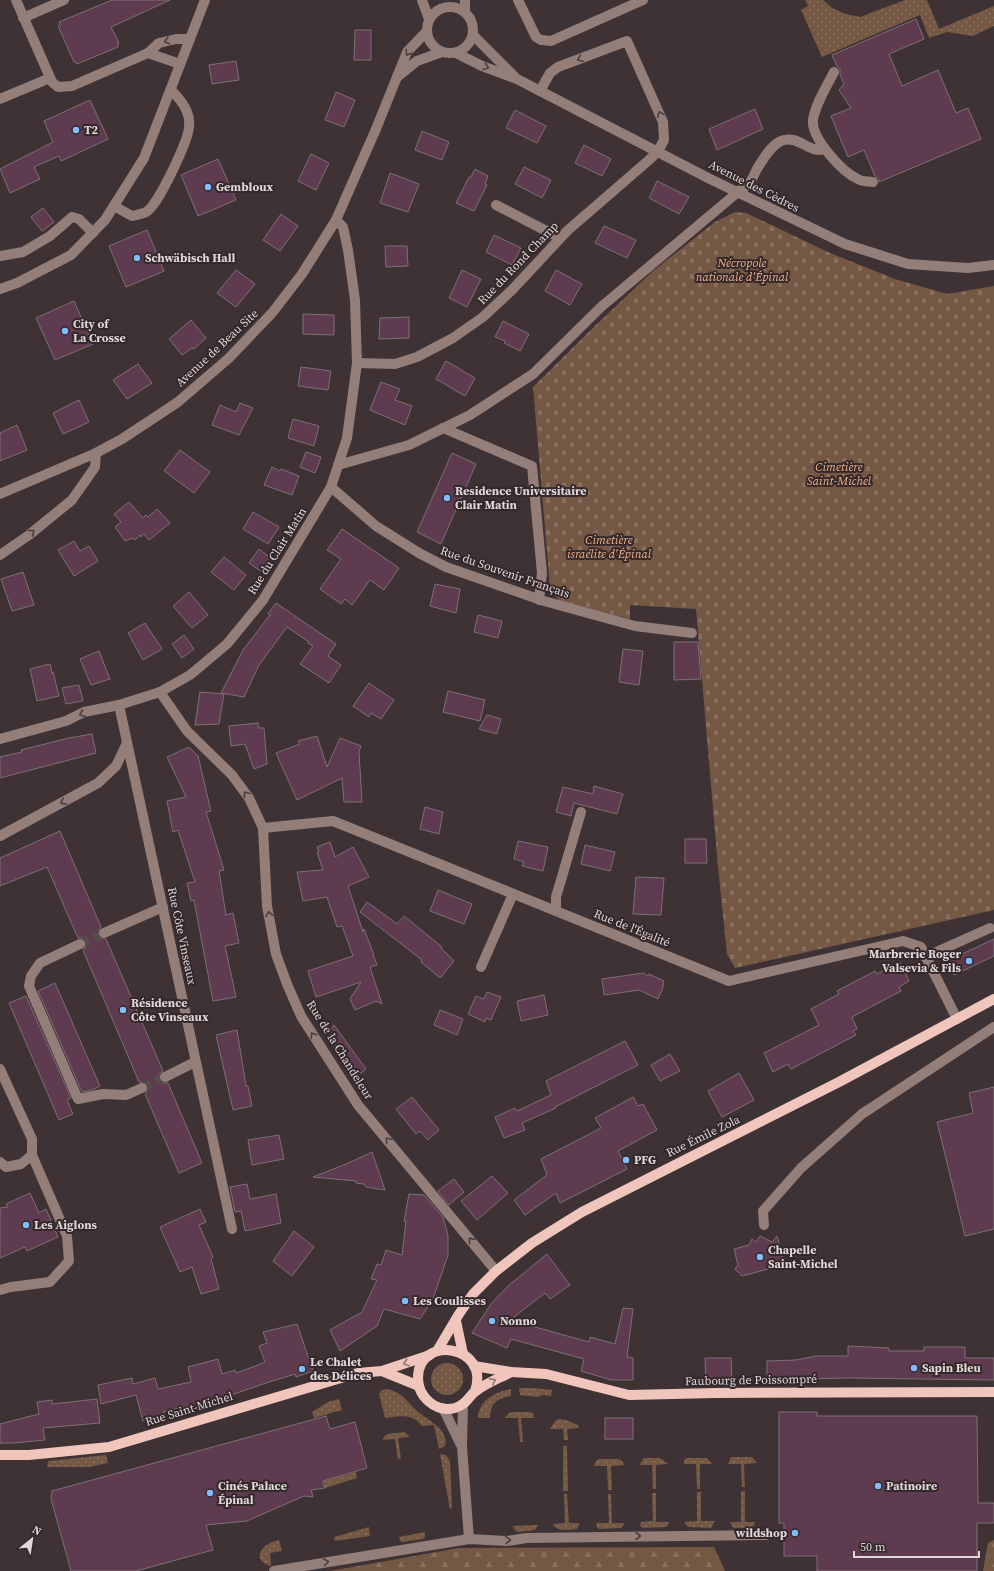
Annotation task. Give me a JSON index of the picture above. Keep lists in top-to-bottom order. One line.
{"streets":{"main road":["Rue Émile Zola","Faubourg de Poissompré","Rue Saint-Michel"],"street":["Avenue des Cèdres","Rue du Rond Champ","Avenue de Beau Site","Rue du Clair Matin","Rue du Souvenir Français","Rue de l'Égalité","Rue Côte Vinseaux","Rue de la Chandeleur"]},"crossings":[["Avenue des Cèdres","Rue du Rond Champ"],["Avenue des Cèdres","Avenue de Beau Site"],["Rue du Rond Champ","Rue du Clair Matin"],["Avenue de Beau Site","Rue du Clair Matin"],["Rue du Clair Matin","Rue du Souvenir Français"],["Rue du Clair Matin","Rue Côte Vinseaux"],["Rue du Clair Matin","Rue de la Chandeleur"],["Rue de l'Égalité","Rue de la Chandeleur"],["Rue de l'Égalité","Rue Émile Zola"],["Rue de la Chandeleur","Rue Émile Zola"],["Rue Émile Zola","Faubourg de Poissompré"],["Rue Émile Zola","Rue Saint-Michel"],["Faubourg de Poissompré","Rue Saint-Michel"]],"one_way":["Rue de la Chandeleur"],"parks":["Nécropole nationale d'Épinal","Cimetière Saint-Michel","Cimetière israélite d'Épinal"],"places":["T2","Gembloux","Schwäbisch Hall","City of La Crosse","Residence Universitaire Clair Matin","Marbrerie Roger Valsevia & Fils","Résidence Côte Vinseaux","PFG","Les Aiglons","Chapelle Saint-Michel","Les Coulisses","Nonno","Sapin Bleu","Le Chalet des Délices","Patinoire","Cinés Palace Épinal","wildshop"],"scale_bar":"50 m","north":"top right"}
